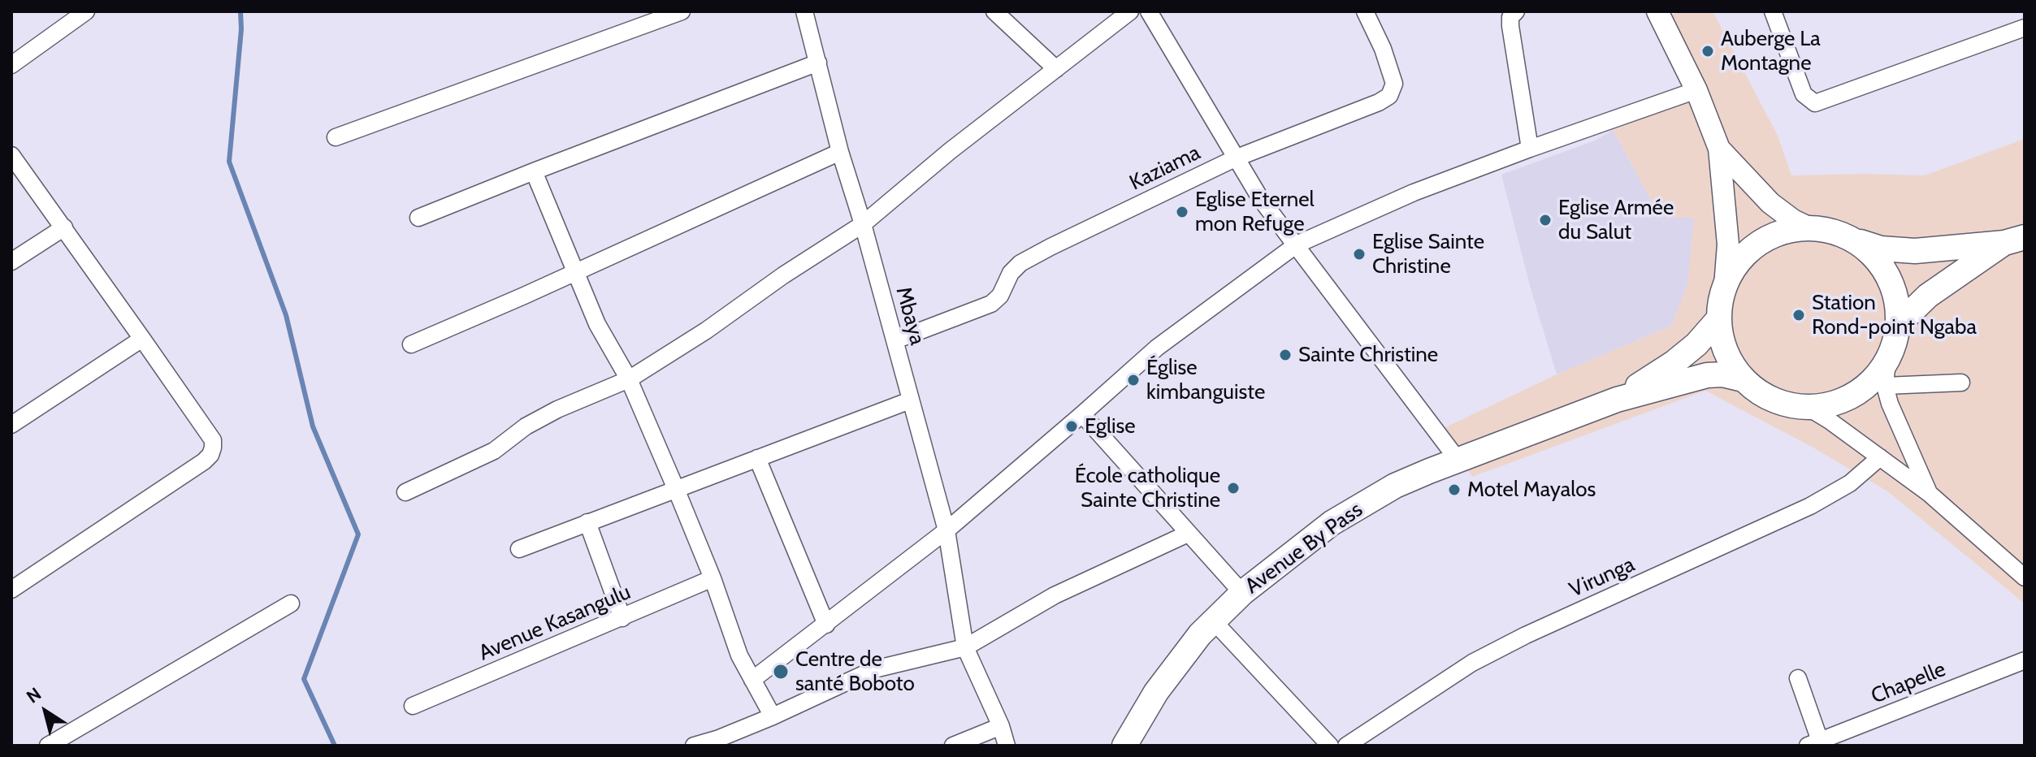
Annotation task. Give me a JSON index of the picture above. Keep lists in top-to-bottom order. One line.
{"streets":{"highway":["Avenue By Pass"],"street":["Kaziama","Mbaya","Virunga","Avenue Kasangulu","Chapelle"]},"crossings":[["Kaziama","Mbaya"]],"places":["Auberge La Montagne","Eglise Eternel mon Refuge","Eglise Armée du Salut","Eglise Sainte Christine","Station Rond-point Ngaba","Sainte Christine","Église kimbanguiste","Eglise","École catholique Sainte Christine","Motel Mayalos","Centre de santé Boboto"],"north":"top left"}
